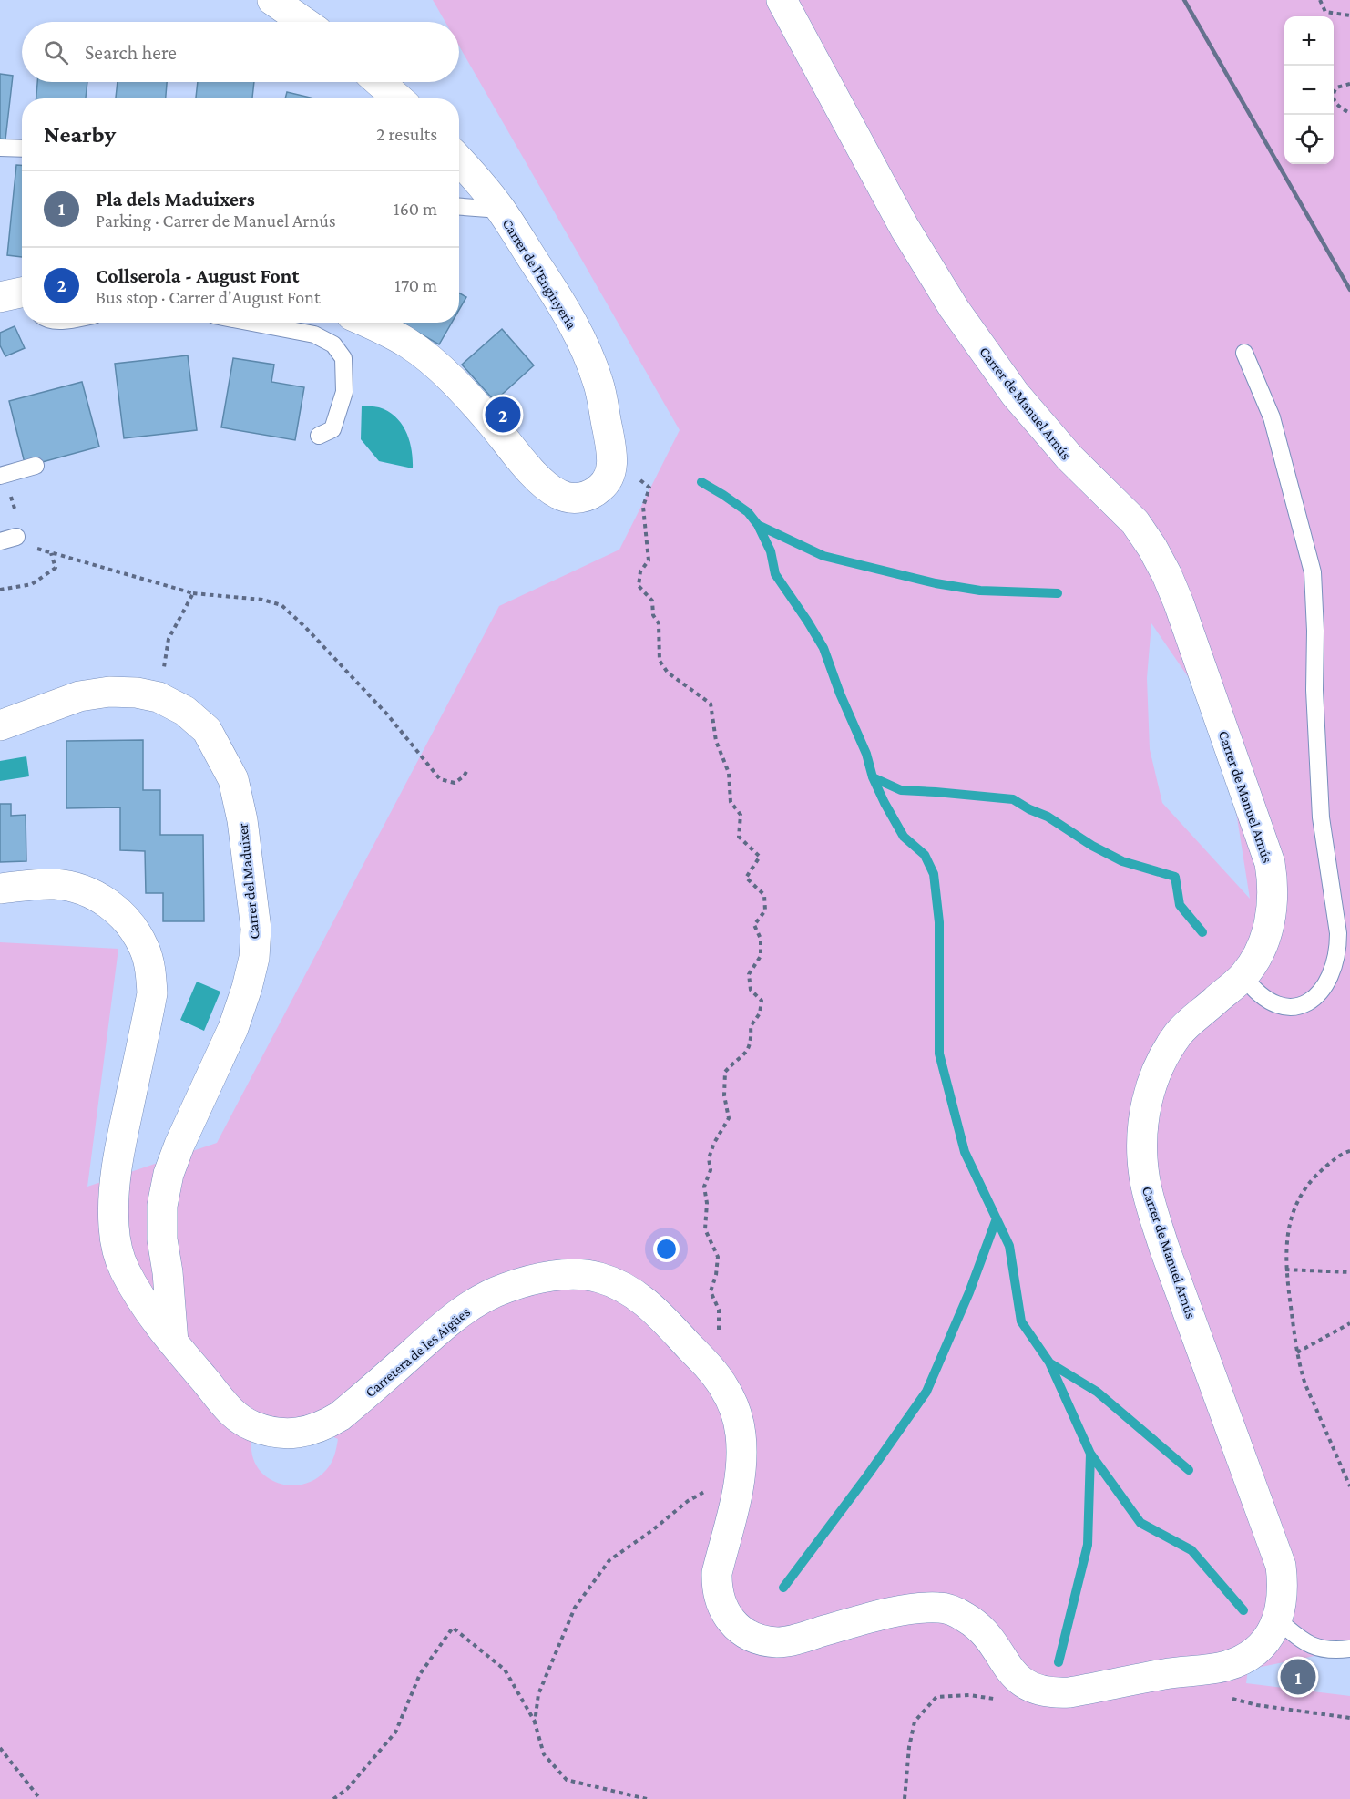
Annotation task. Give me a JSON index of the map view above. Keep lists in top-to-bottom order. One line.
{"streets":{"street":["Carrer de l'Enginyeria","Carrer de Manuel Arnús","Carrer del Maduixer","Carretera de les Aigües"]},"crossings":[["Carrer de Manuel Arnús","Carretera de les Aigües"],["Carrer del Maduixer","Carretera de les Aigües"]],"page":{"map_buttons":["+","−"],"search":"Search here","heading":["Nearby","2 results"],"list":[{"mark":"1","name":"Pla dels Maduixers","note":"Parking · Carrer de Manuel Arnús","value":"160 m"},{"mark":"2","name":"Collserola - August Font","note":"Bus stop · Carrer d'August Font","value":"170 m"}],"pins":["2","1"]}}
